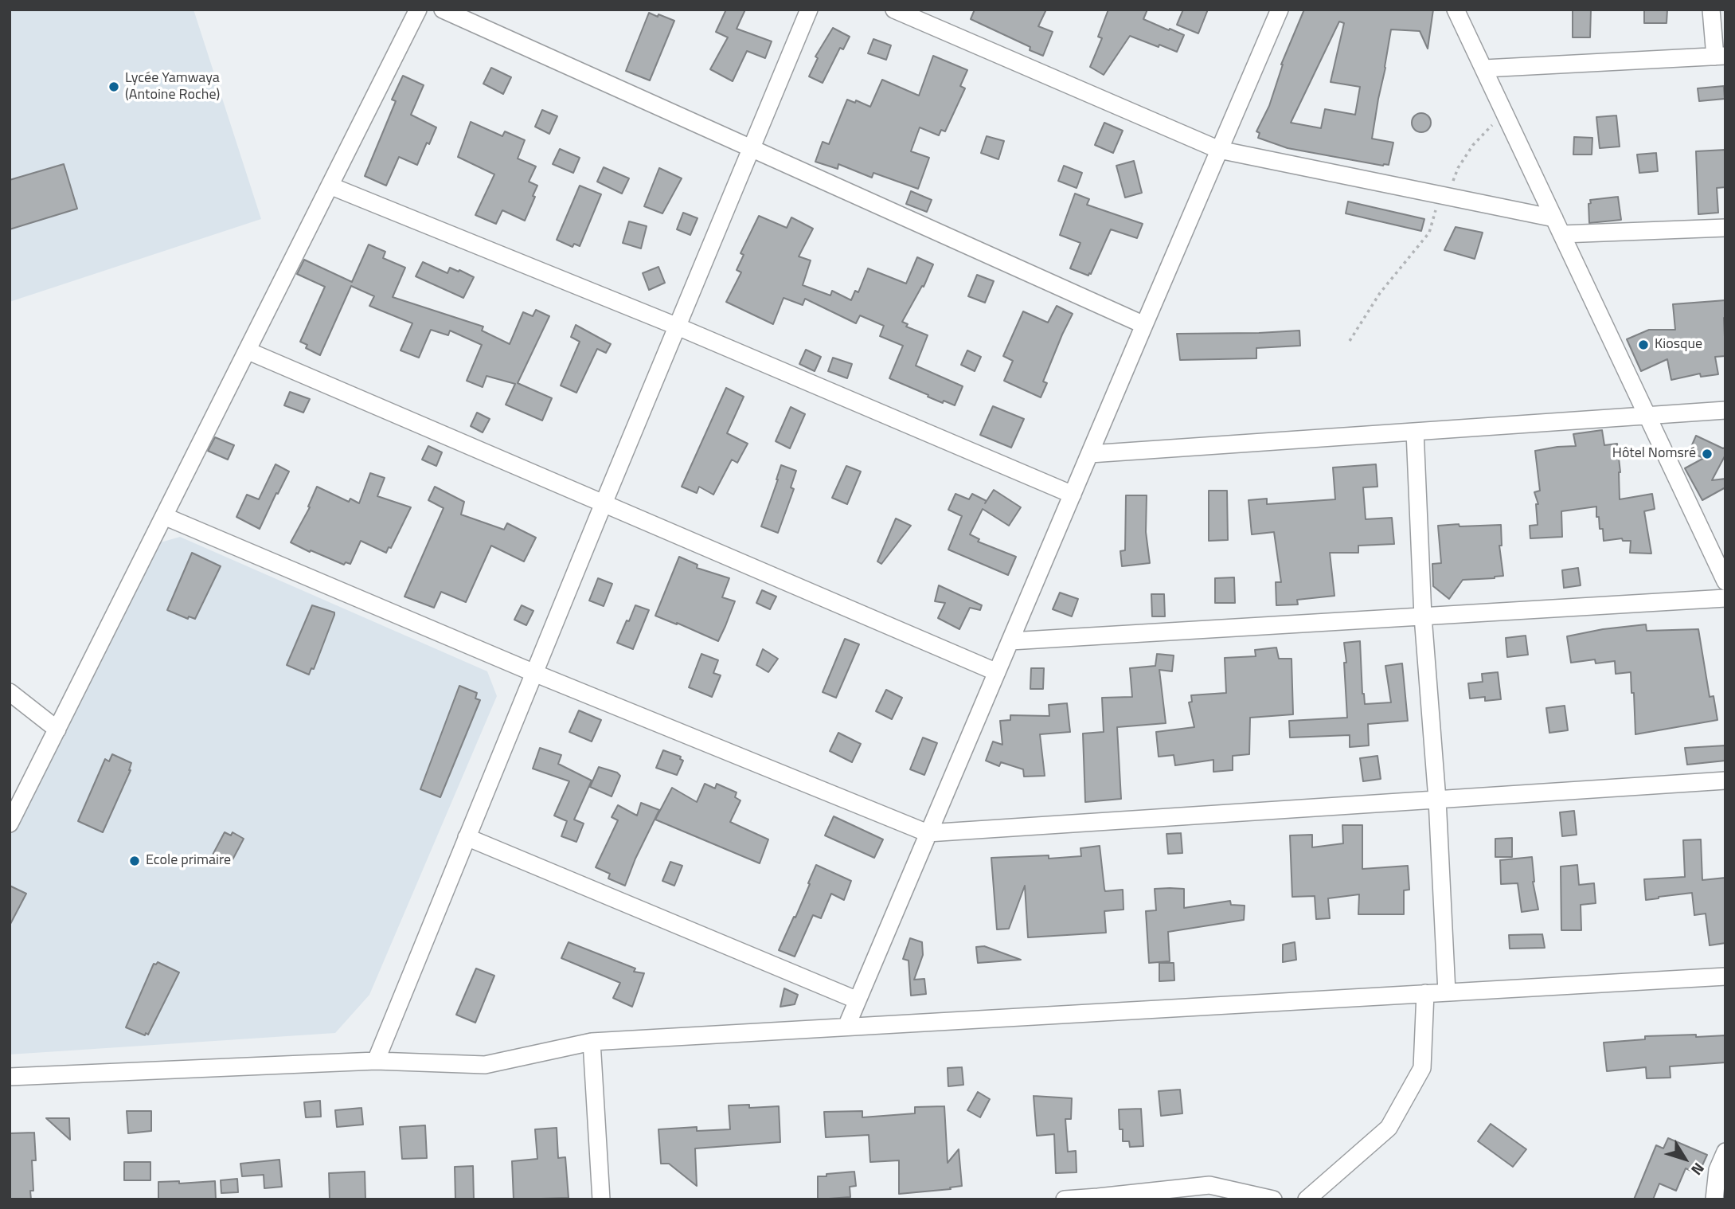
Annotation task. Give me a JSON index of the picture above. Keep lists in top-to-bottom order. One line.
{"places":["Lycée Yamwaya (Antoine Roche)","Kiosque","Hôtel Nomsré","Ecole primaire"],"north":"bottom right"}
